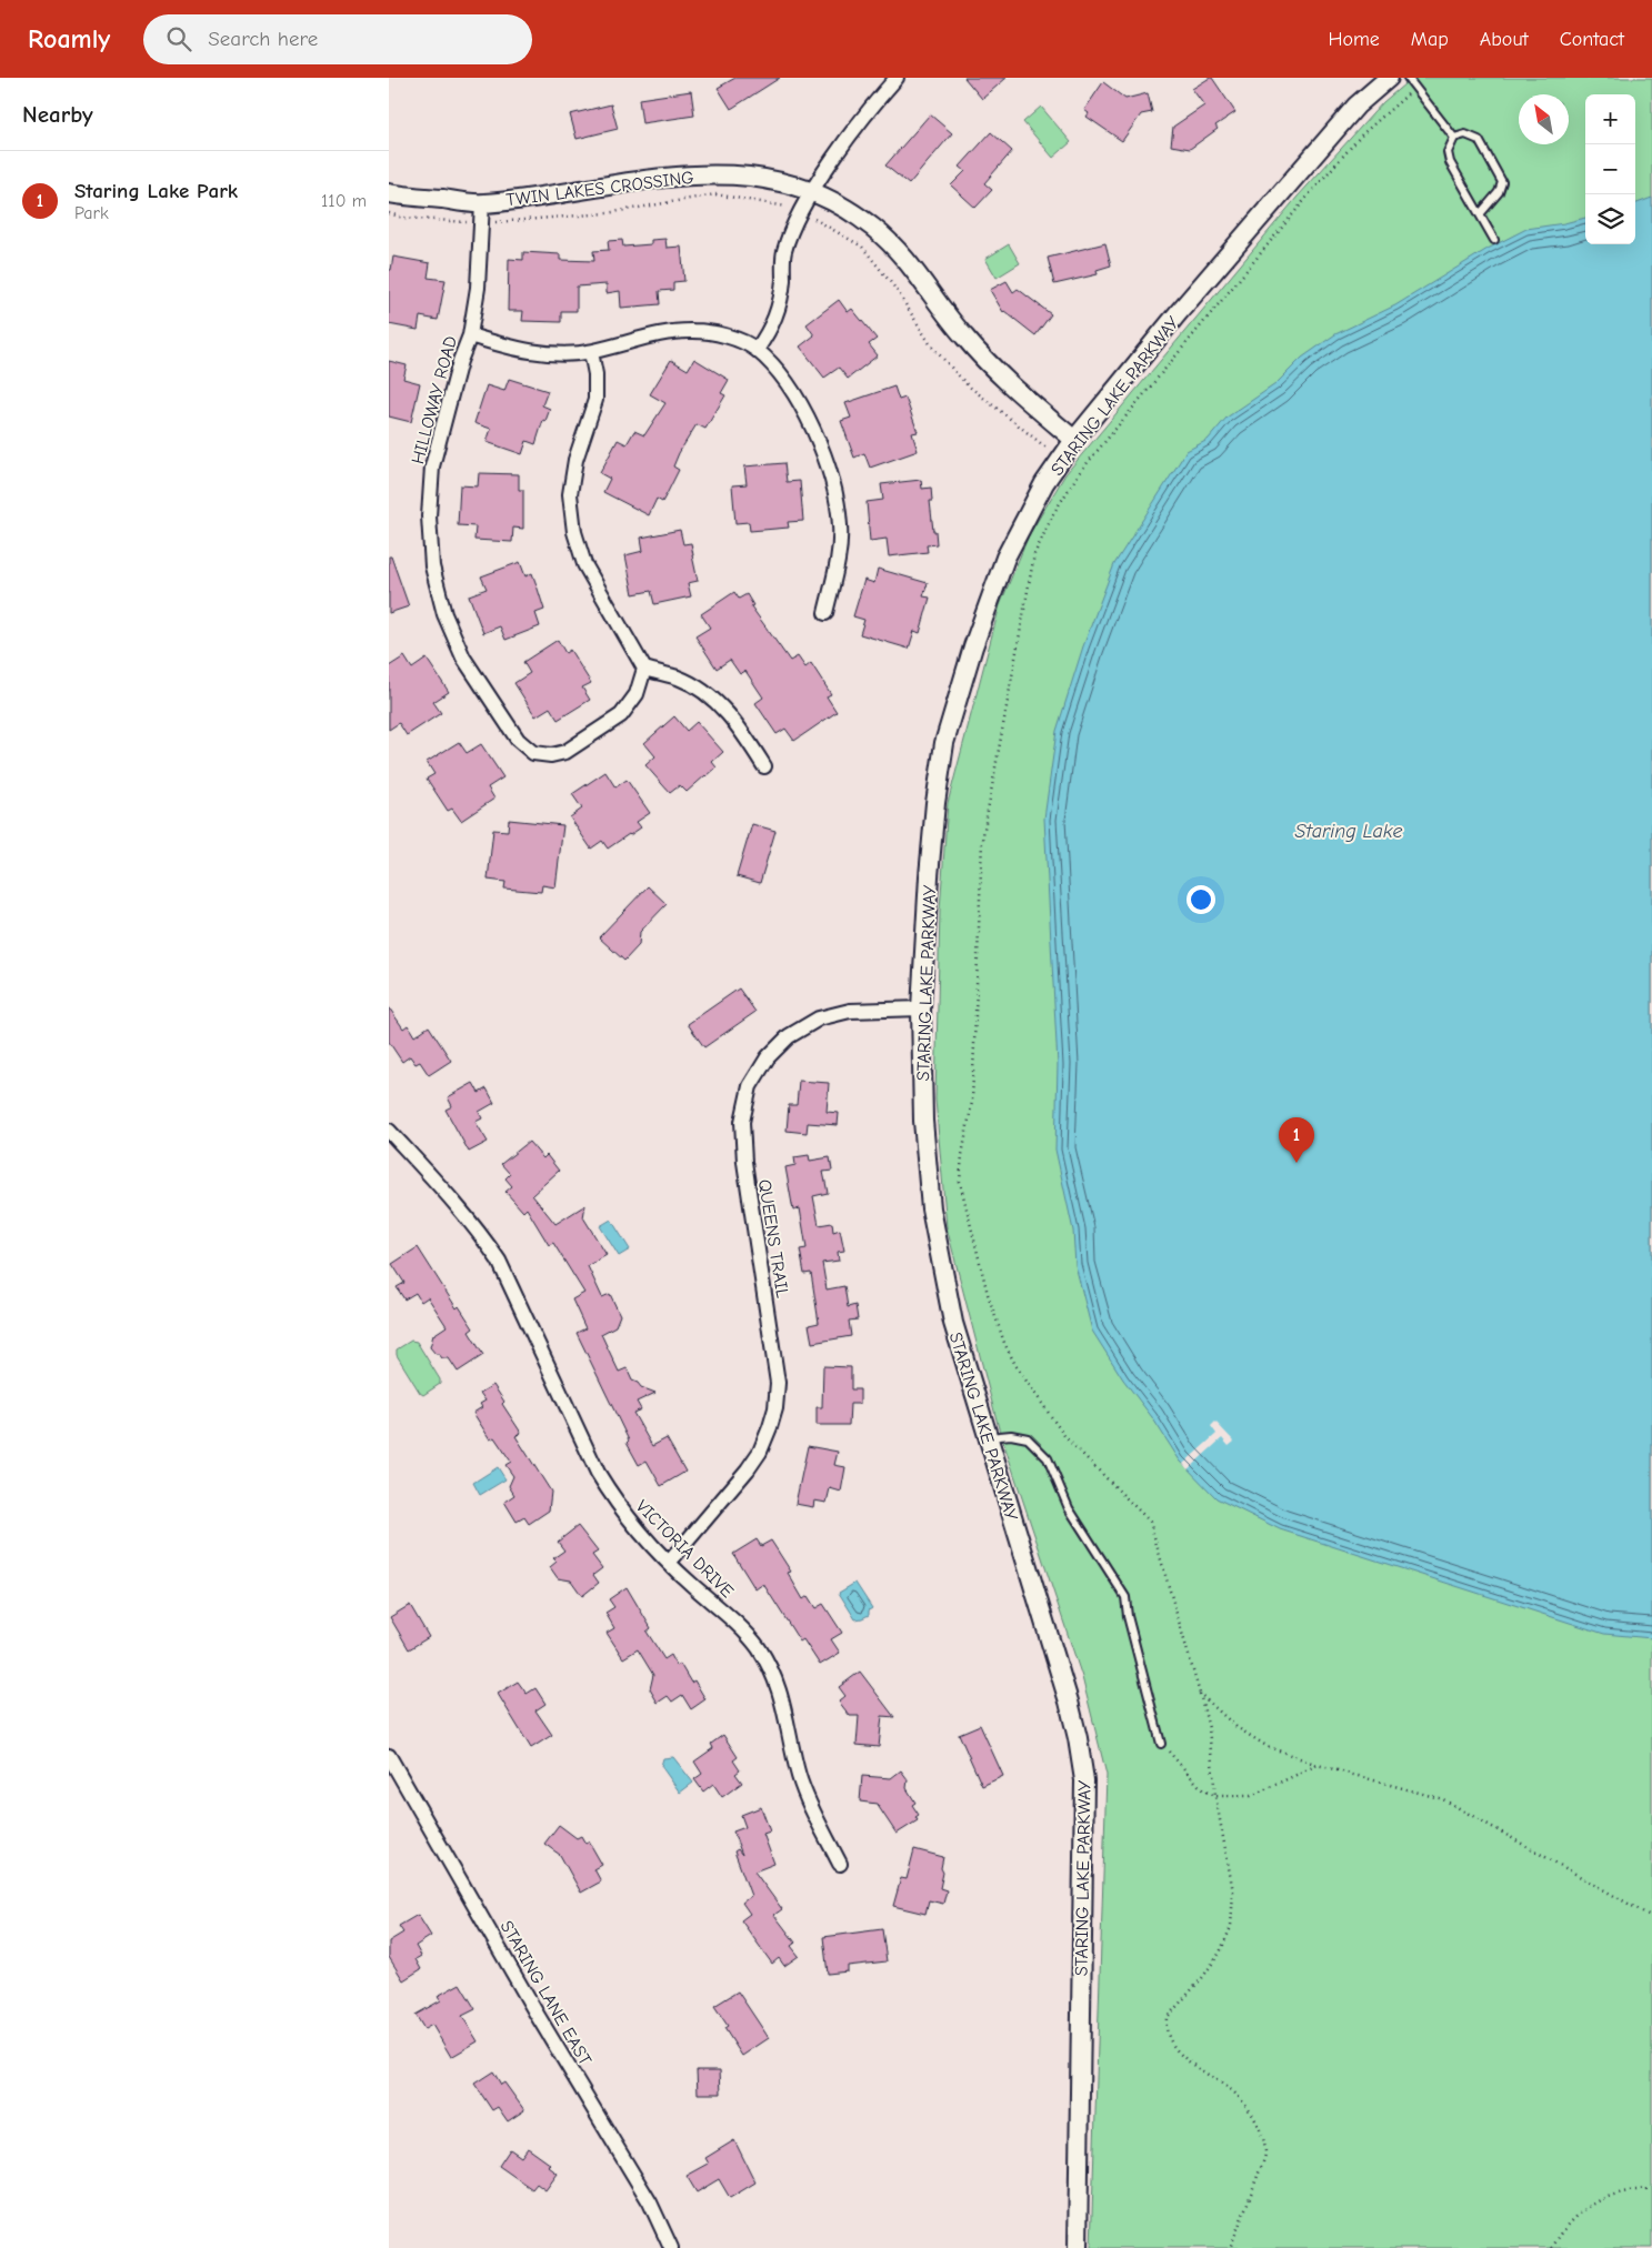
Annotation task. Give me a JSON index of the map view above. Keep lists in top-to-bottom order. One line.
{"streets":{"street":["TWIN LAKES CROSSING","STARING LAKE PARKWAY","HILLOWAY ROAD","QUEENS TRAIL","VICTORIA DRIVE","STARING LANE EAST"]},"crossings":[["TWIN LAKES CROSSING","STARING LAKE PARKWAY"],["TWIN LAKES CROSSING","HILLOWAY ROAD"],["STARING LAKE PARKWAY","QUEENS TRAIL"],["QUEENS TRAIL","VICTORIA DRIVE"]],"water":["Staring Lake"],"north":"top left","page":{"header":"Roamly","search":"Search here","nav":["Home","Map","About","Contact"],"heading":"Nearby","map_buttons":["+","−"],"list":[{"mark":"1","name":"Staring Lake Park","note":"Park","value":"110 m"}],"pins":"1"}}
